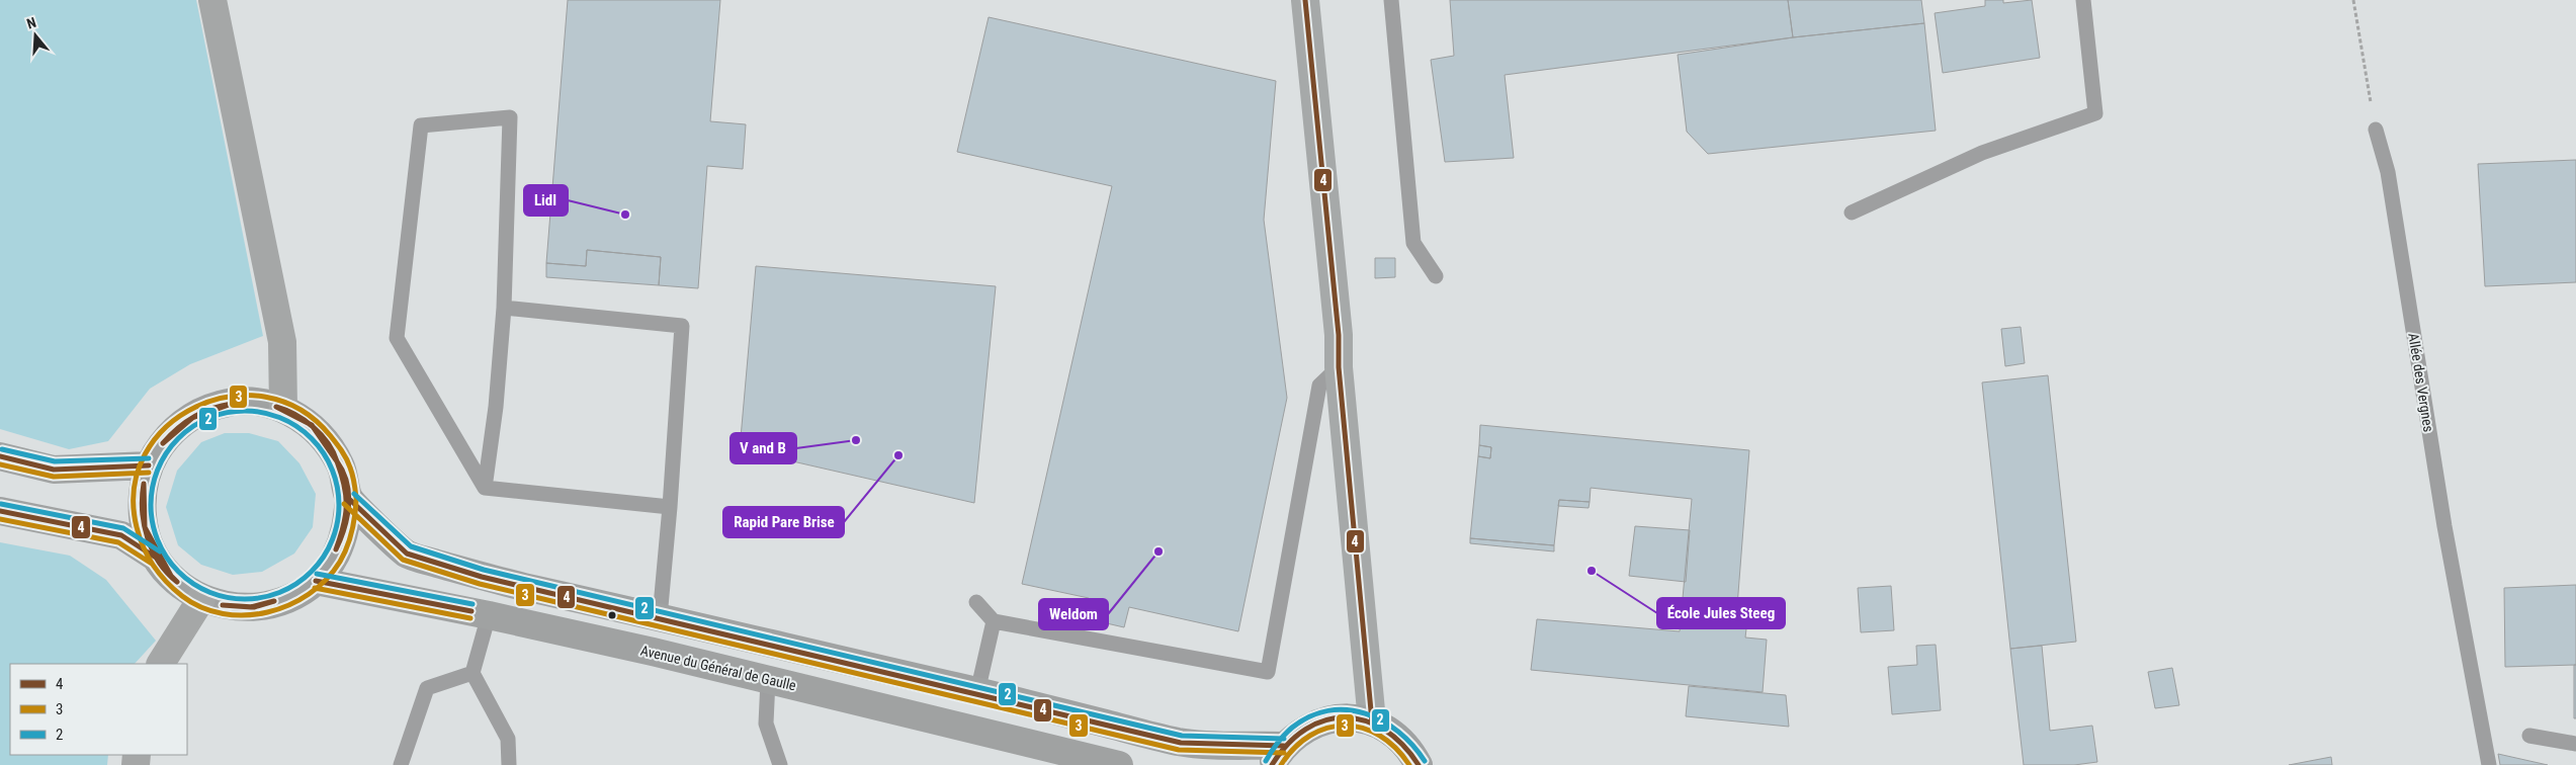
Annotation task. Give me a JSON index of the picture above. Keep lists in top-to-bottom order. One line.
{"streets":{"main road":["Avenue du Général de Gaulle"],"lane":["Allée des Vergnes"]},"places":["Lidl","V and B","Rapid Pare Brise","Weldom","École Jules Steeg"],"lines":["transit line 4","transit line 3","transit line 2"],"legend":["4","3","2"],"north":"top"}
